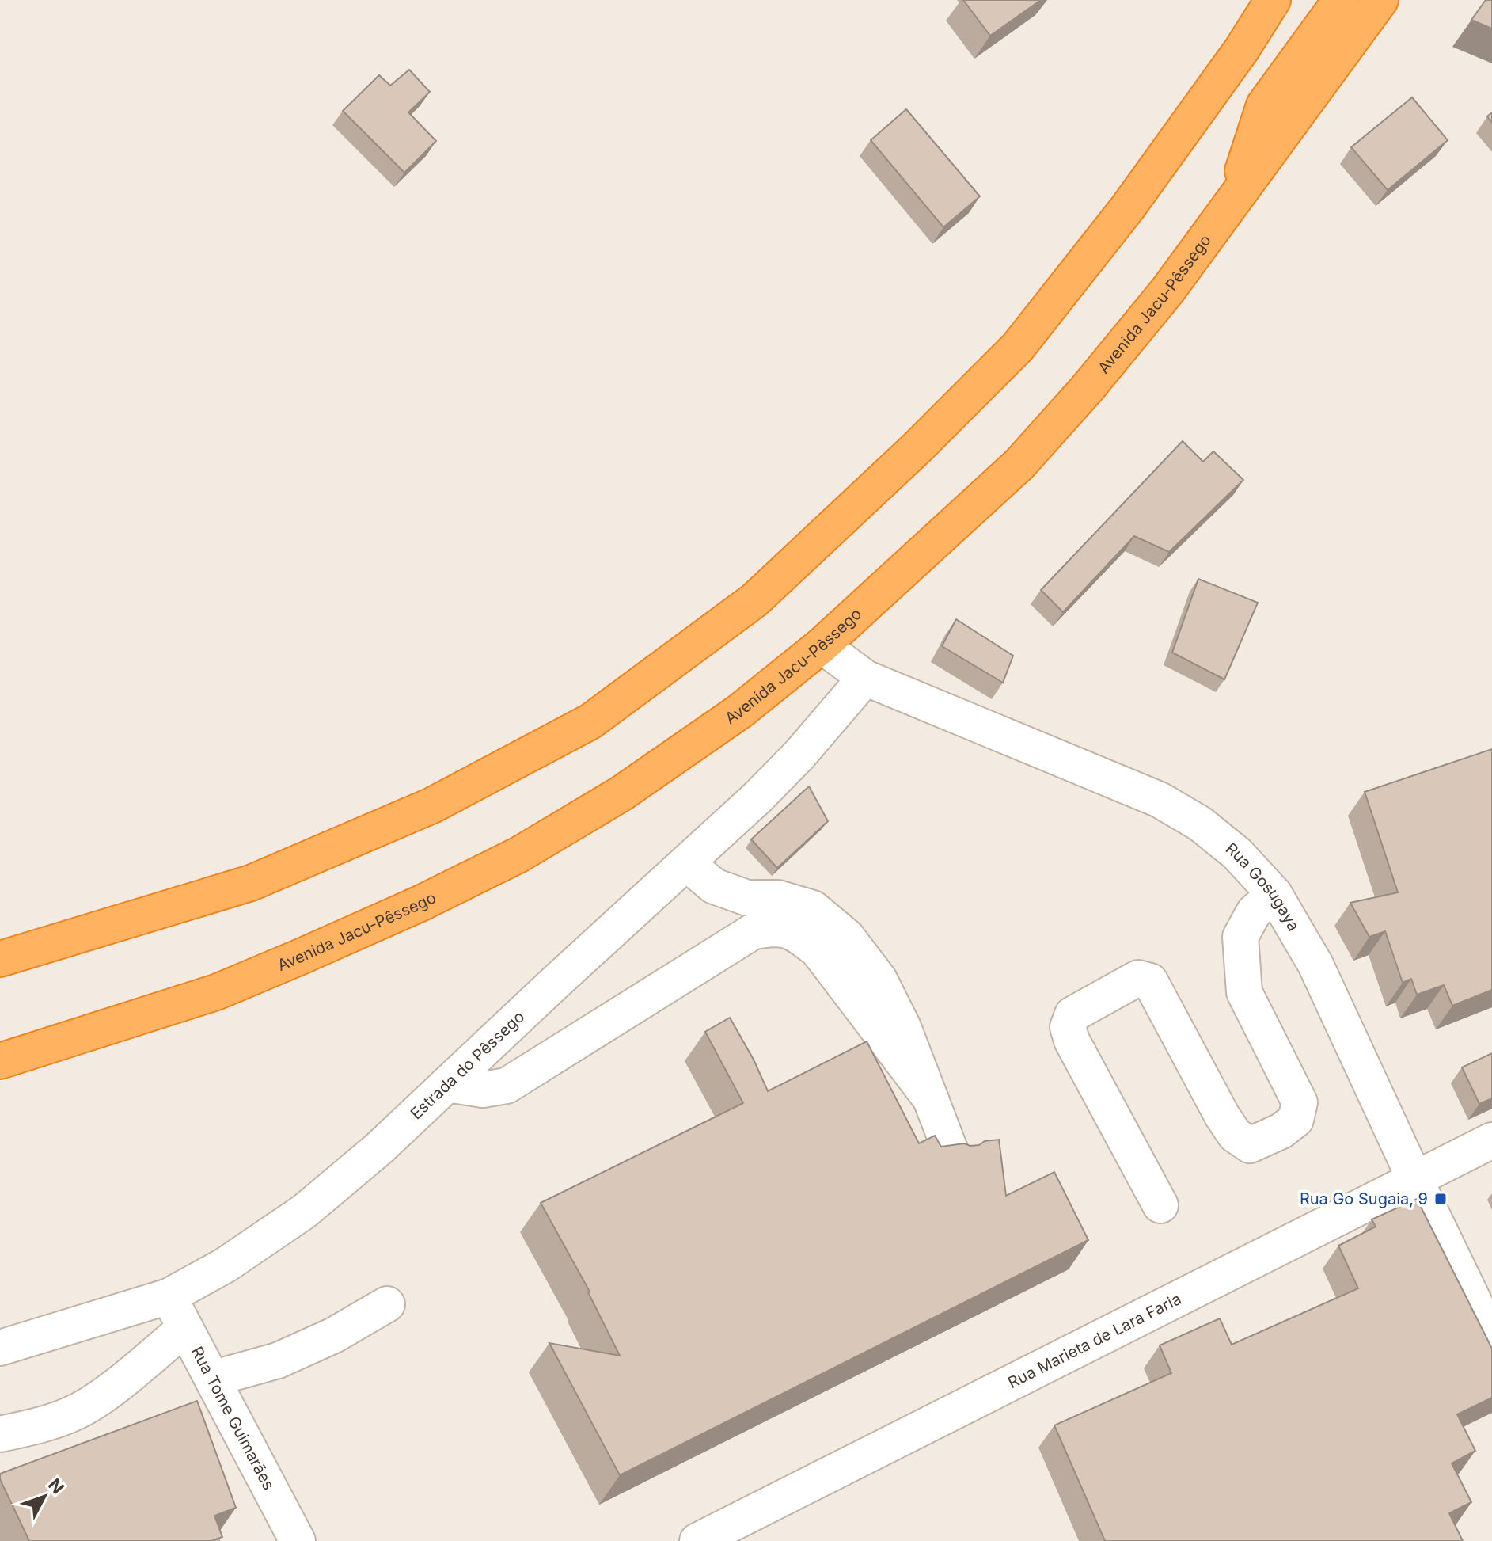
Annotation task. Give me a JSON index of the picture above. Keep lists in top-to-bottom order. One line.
{"streets":{"highway":["Avenida Jacu-Pêssego"],"street":["Rua Gosugaya","Estrada do Pêssego","Rua Marieta de Lara Faria","Rua Tome Guimarães"]},"crossings":[["Avenida Jacu-Pêssego","Rua Gosugaya"],["Rua Gosugaya","Estrada do Pêssego"],["Rua Gosugaya","Rua Marieta de Lara Faria"],["Estrada do Pêssego","Rua Tome Guimarães"]],"places":{"transit":["Rua Go Sugaia, 9"]},"north":"top right"}
